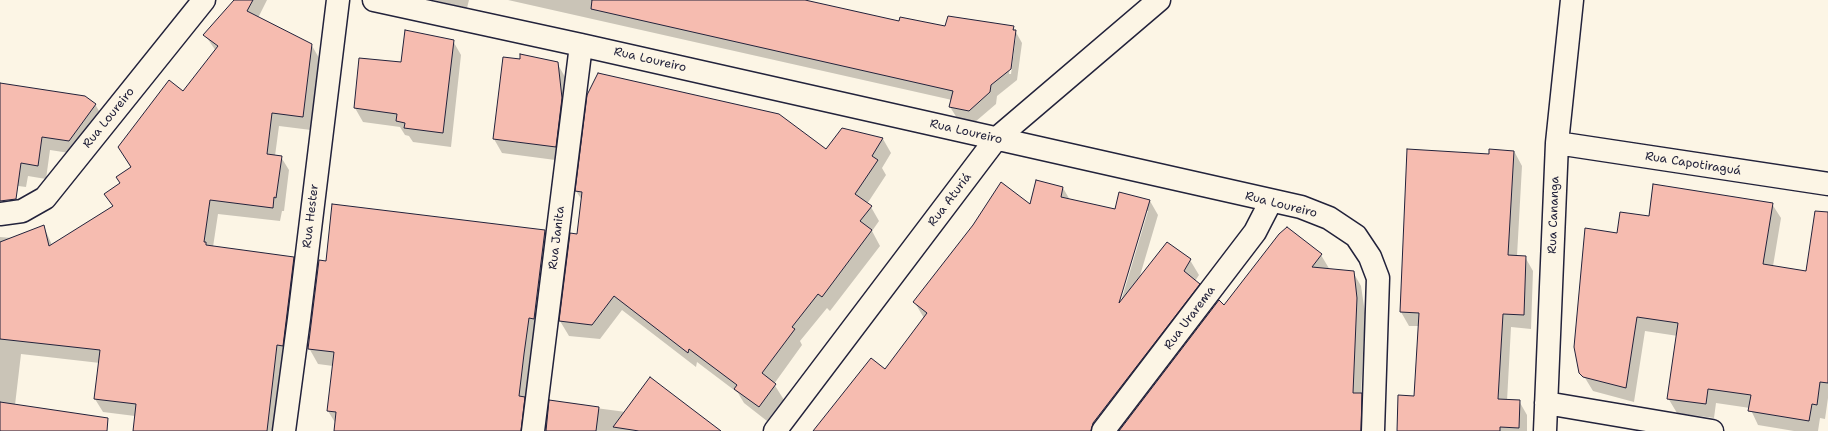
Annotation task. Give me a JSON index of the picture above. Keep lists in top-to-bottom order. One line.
{"streets":{"street":["Rua Loureiro","Rua Capotiraguá","Rua Aturiá","Rua Cananga","Rua Hester","Rua Janita","Rua Urarema"]},"crossings":[["Rua Loureiro","Rua Aturiá"],["Rua Loureiro","Rua Janita"],["Rua Loureiro","Rua Urarema"],["Rua Capotiraguá","Rua Cananga"]]}
